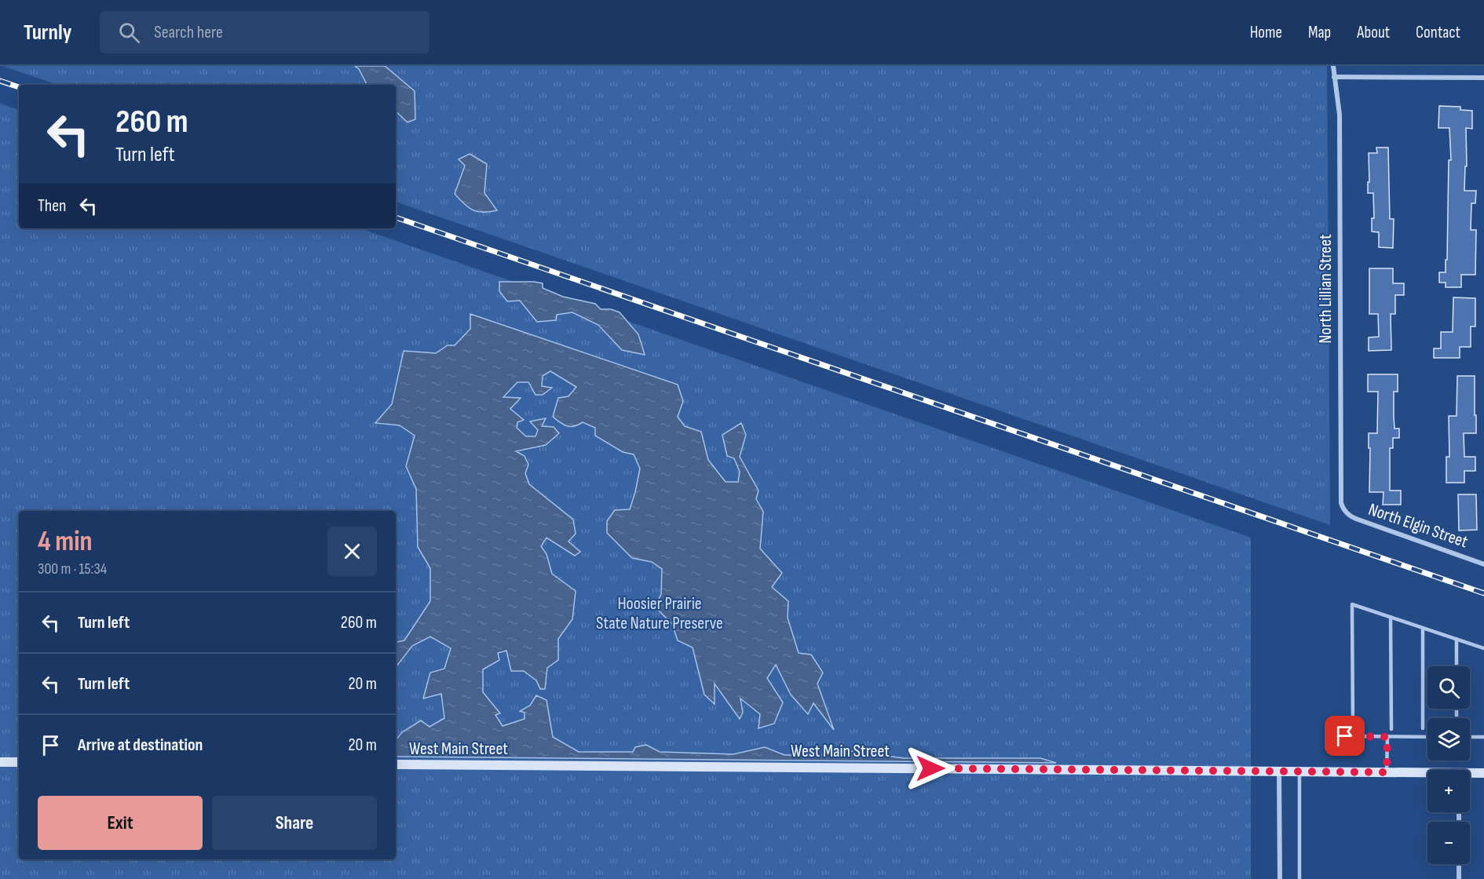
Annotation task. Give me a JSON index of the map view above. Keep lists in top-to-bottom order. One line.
{"streets":{"street":["North Lillian Street","North Elgin Street","West Main Street"]},"crossings":[["North Lillian Street","North Elgin Street"]],"parks":["Hoosier Prairie State Nature Preserve"],"page":{"header":"Turnly","search":"Search here","nav":["Home","Map","About","Contact"],"turn":["260 m","Turn left"],"then":"Then","heading":["4 min","300 m · 15:34"],"list":[{"name":"Turn left","value":"260 m"},{"name":"Turn left","value":"20 m"},{"name":"Arrive at destination","value":"20 m"}],"map_buttons":["+","−"],"buttons":["Exit","Share"]}}
